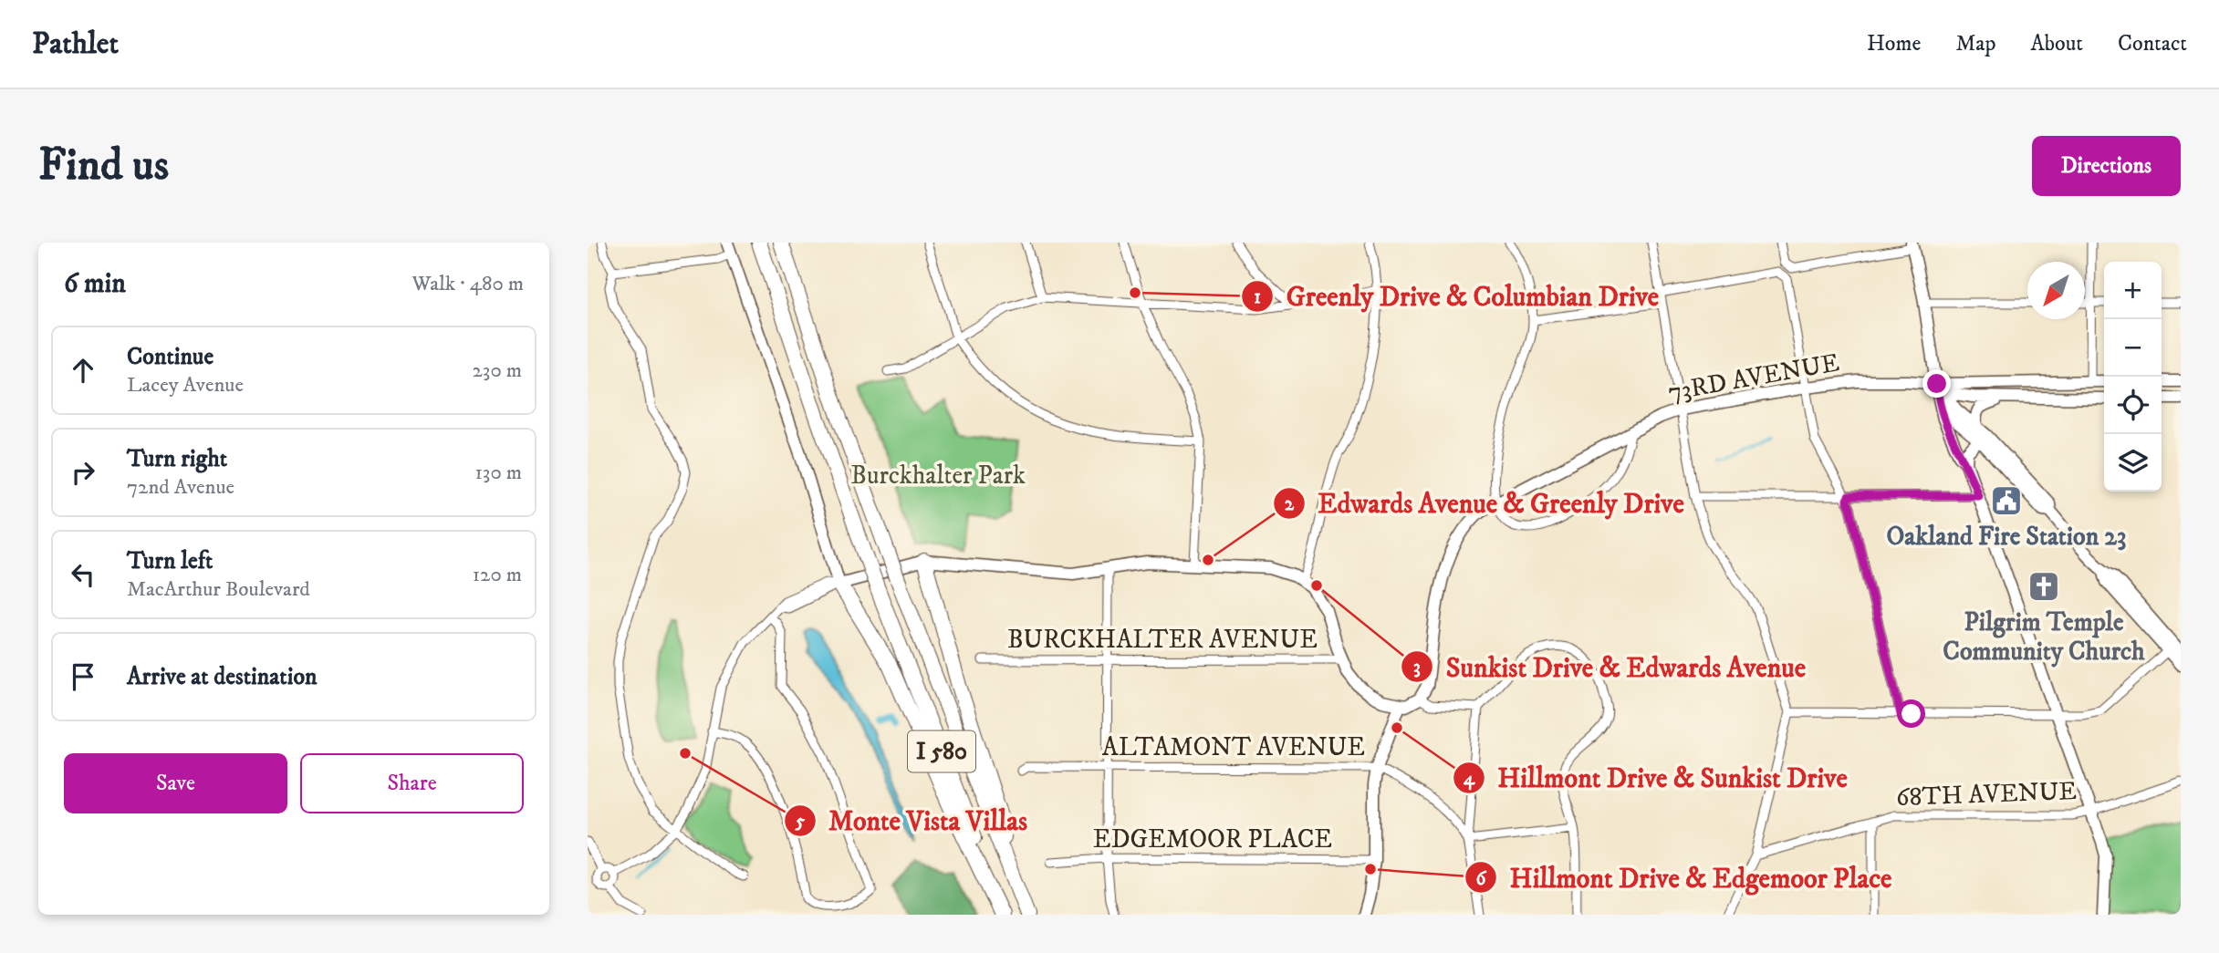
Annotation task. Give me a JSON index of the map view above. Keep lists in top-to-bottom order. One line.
{"streets":{"highway":["I 580"],"main road":["73RD AVENUE"],"street":["BURCKHALTER AVENUE","ALTAMONT AVENUE","68TH AVENUE","EDGEMOOR PLACE"]},"parks":["Burckhalter Park"],"places":{"other":["Greenly Drive & Columbian Drive","Edwards Avenue & Greenly Drive","Sunkist Drive & Edwards Avenue","Hillmont Drive & Sunkist Drive","Monte Vista Villas","Hillmont Drive & Edgemoor Place"],"public building":["Oakland Fire Station 23"],"church":["Pilgrim Temple Community Church"]},"north":"bottom left","page":{"header":"Pathlet","nav":["Home","Map","About","Contact"],"buttons":["Directions",["Save","Share"]],"title":"Find us","heading":["6 min","Walk · 480 m"],"map_buttons":["+","−"],"list":[["Continue","Lacey Avenue","230 m"],["Turn right","72nd Avenue","130 m"],["Turn left","MacArthur Boulevard","120 m"],"Arrive at destination"]}}
